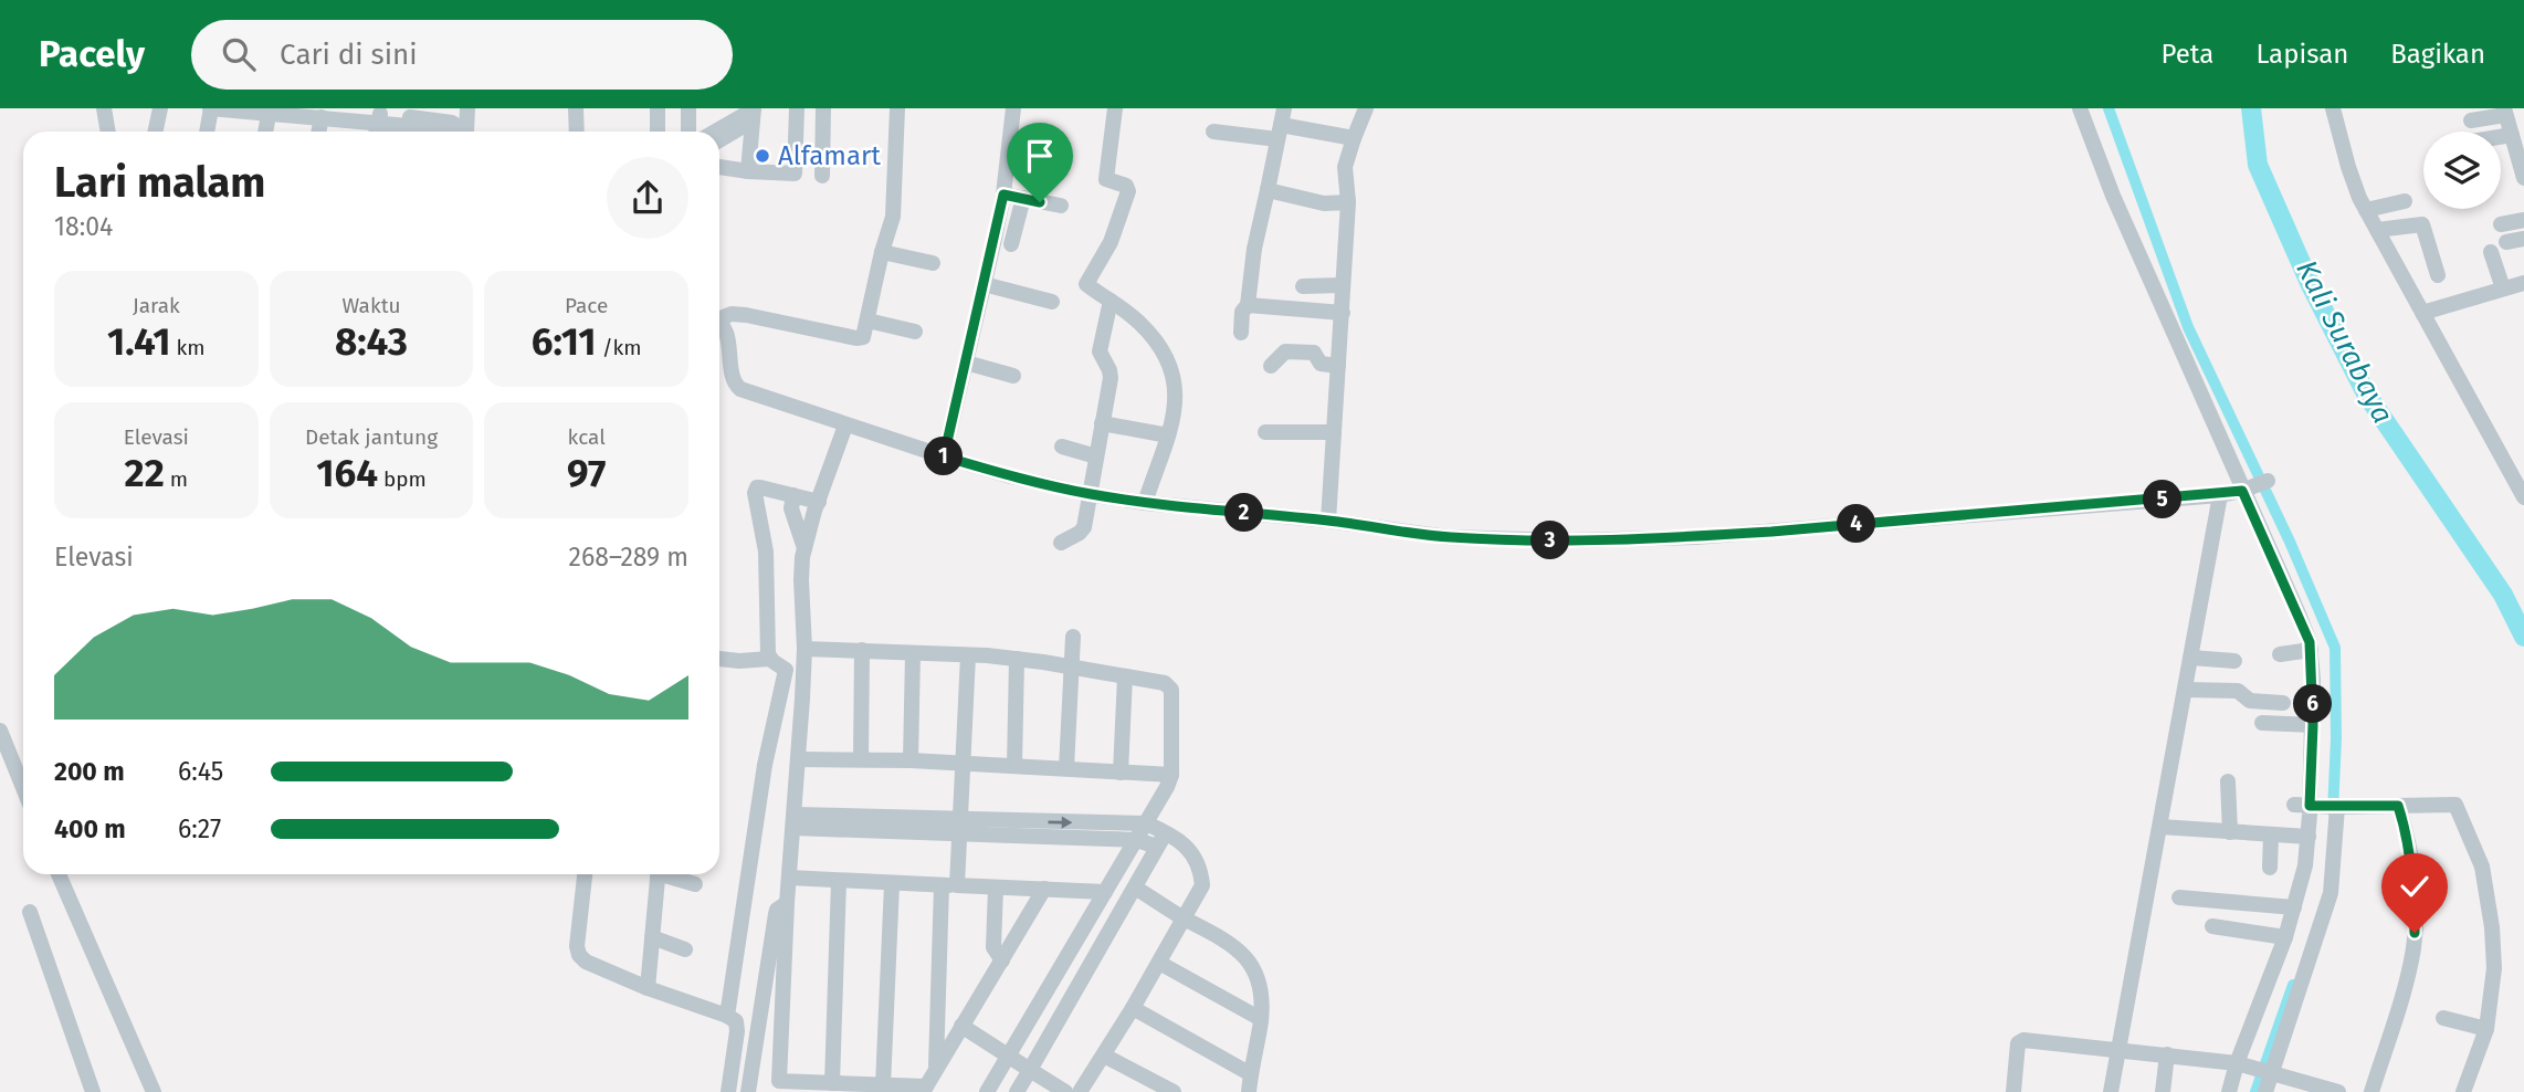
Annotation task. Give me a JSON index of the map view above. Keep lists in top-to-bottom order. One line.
{"water":["Kali Surabaya"],"places":["Alfamart"],"page":{"header":"Pacely","search":"Cari di sini","nav":["Peta","Lapisan","Bagikan"],"heading":["Lari malam","18:04"],"stats":[["Jarak","1.41 km"],["Waktu","8:43"],["Pace","6:11 /km"],["Elevasi","22 m"],["Detak jantung","164 bpm"],["kcal","97"]],"pins":["1","5","2","4","3","6"],"chart":["Elevasi","268–289 m"],"list":[{"name":"200 m","note":"6:45"},{"name":"400 m","note":"6:27"}]}}
